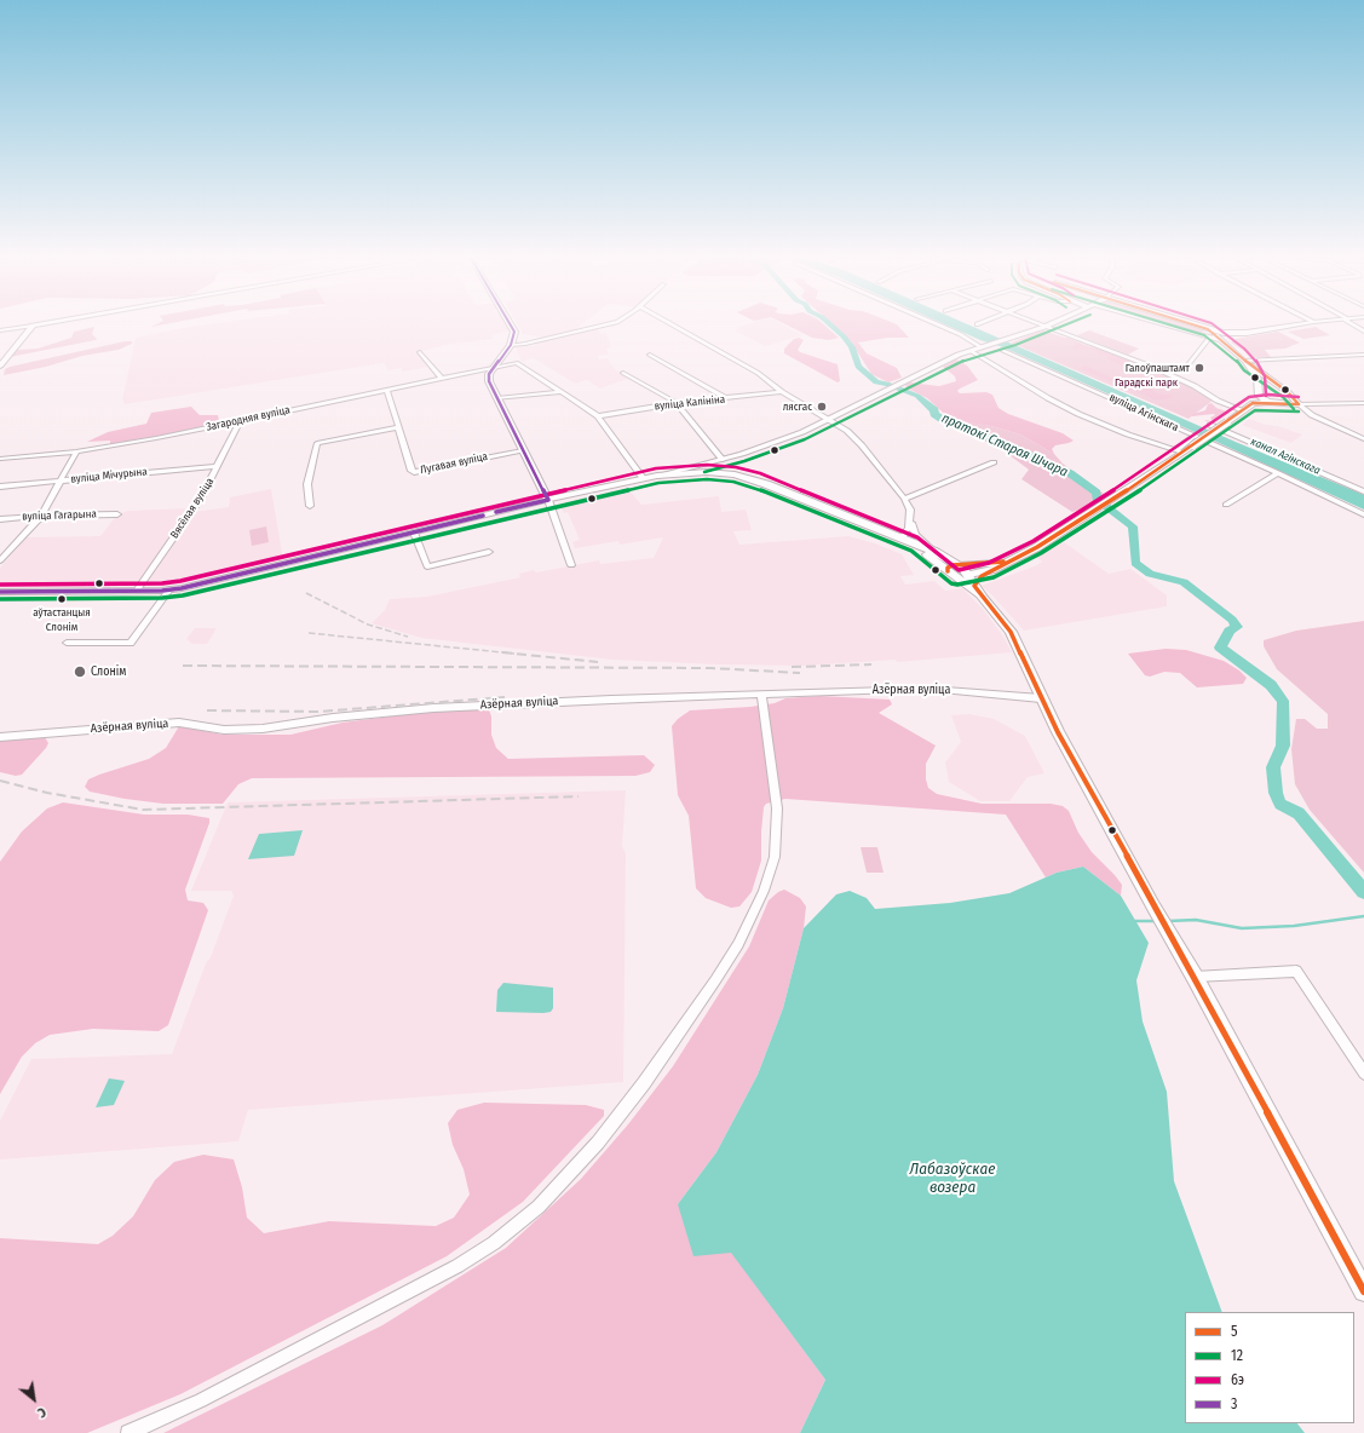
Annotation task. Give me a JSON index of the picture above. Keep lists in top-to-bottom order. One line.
{"streets":{"street":["вуліца Калініна","вуліца Агінскага","Загародняя вуліца","Лугавая вуліца","вуліца Мічурына","Вясёлая вуліца","вуліца Гагарына","Азёрная вуліца"]},"crossings":[["вуліца Калініна","Загародняя вуліца"],["Загародняя вуліца","Лугавая вуліца"],["Загародняя вуліца","Вясёлая вуліца"],["вуліца Мічурына","Вясёлая вуліца"]],"water":["пратокі Старая Шчара","канал Агінскага","Лабазоўскае возера"],"parks":["Гарадскі парк"],"places":["Галоўпаштамт","лясгас","аўтастанцыя Слонім","Слонім"],"lines":["transit line 5","transit line 12","transit line 6э","transit line 3"],"legend":["5","12","6э","3"],"north":"bottom right"}
